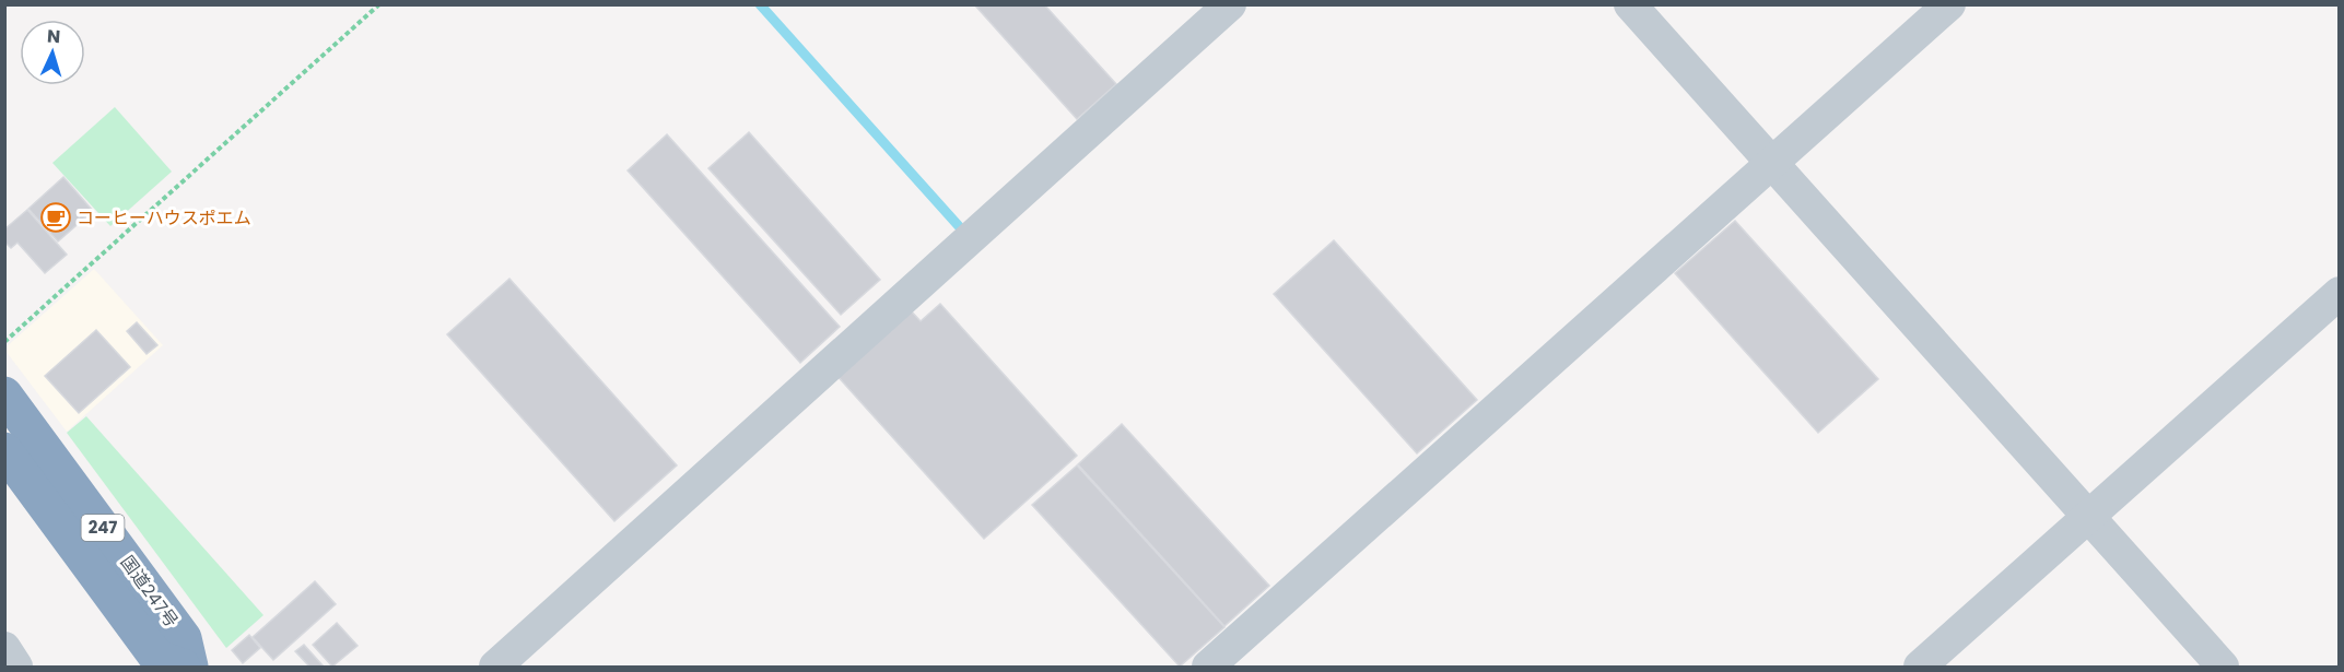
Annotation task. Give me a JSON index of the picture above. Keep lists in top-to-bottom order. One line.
{"streets":{"highway":["247","国道247号"]},"places":{"cafe":["コーヒーハウスポエム"]},"north":"top"}
